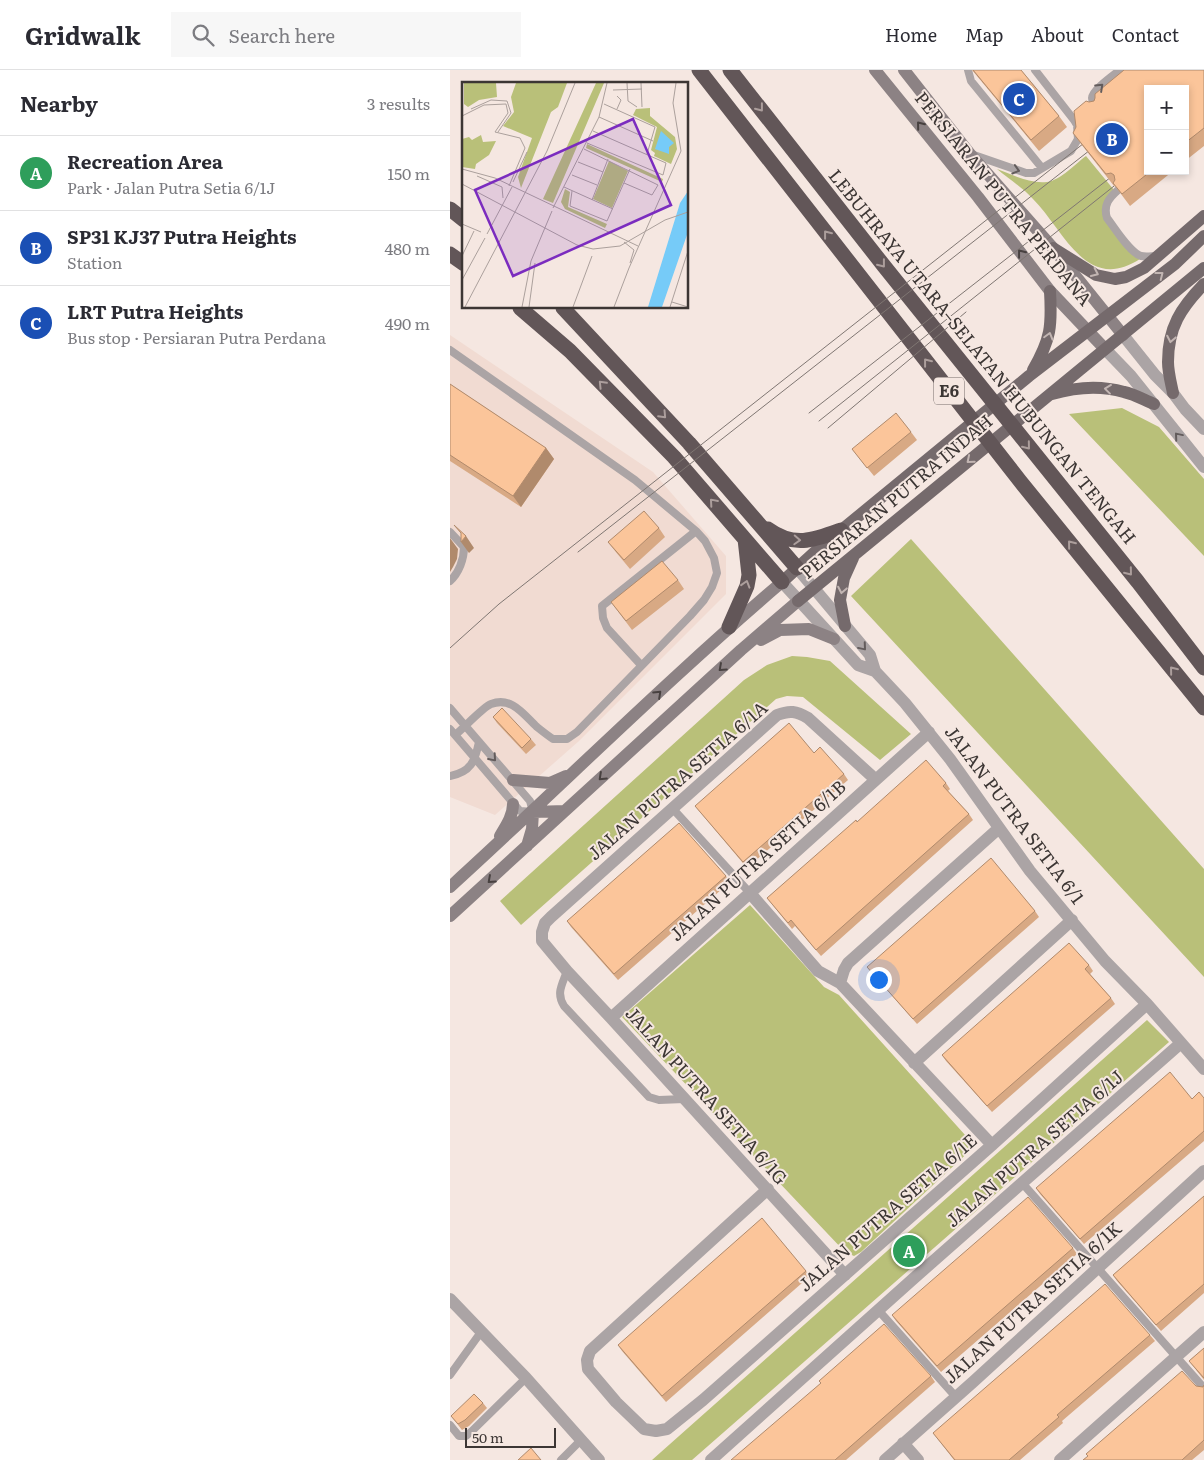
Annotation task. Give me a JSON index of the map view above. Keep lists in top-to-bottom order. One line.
{"streets":{"highway":["LEBUHRAYA UTARA–SELATAN HUBUNGAN TENGAH","E6"],"main road":["PERSIARAN PUTRA PERDANA","PERSIARAN PUTRA INDAH"],"street":["JALAN PUTRA SETIA 6/1A","JALAN PUTRA SETIA 6/1","JALAN PUTRA SETIA 6/1B","JALAN PUTRA SETIA 6/1G","JALAN PUTRA SETIA 6/1J","JALAN PUTRA SETIA 6/1E","JALAN PUTRA SETIA 6/1K"]},"crossings":[["PERSIARAN PUTRA PERDANA","PERSIARAN PUTRA INDAH"],["JALAN PUTRA SETIA 6/1A","JALAN PUTRA SETIA 6/1B"],["JALAN PUTRA SETIA 6/1A","JALAN PUTRA SETIA 6/1G"],["JALAN PUTRA SETIA 6/1","JALAN PUTRA SETIA 6/1B"],["JALAN PUTRA SETIA 6/1","JALAN PUTRA SETIA 6/1J"],["JALAN PUTRA SETIA 6/1","JALAN PUTRA SETIA 6/1E"],["JALAN PUTRA SETIA 6/1B","JALAN PUTRA SETIA 6/1G"],["JALAN PUTRA SETIA 6/1G","JALAN PUTRA SETIA 6/1E"]],"scale_bar":"50 m","page":{"header":"Gridwalk","search":"Search here","nav":["Home","Map","About","Contact"],"heading":["Nearby","3 results"],"pins":["C","B","A"],"map_buttons":["+","−"],"list":[{"mark":"A","name":"Recreation Area","note":"Park · Jalan Putra Setia 6/1J","value":"150 m"},{"mark":"B","name":"SP31 KJ37 Putra Heights","note":"Station","value":"480 m"},{"mark":"C","name":"LRT Putra Heights","note":"Bus stop · Persiaran Putra Perdana","value":"490 m"}],"scale":"50 m"}}
